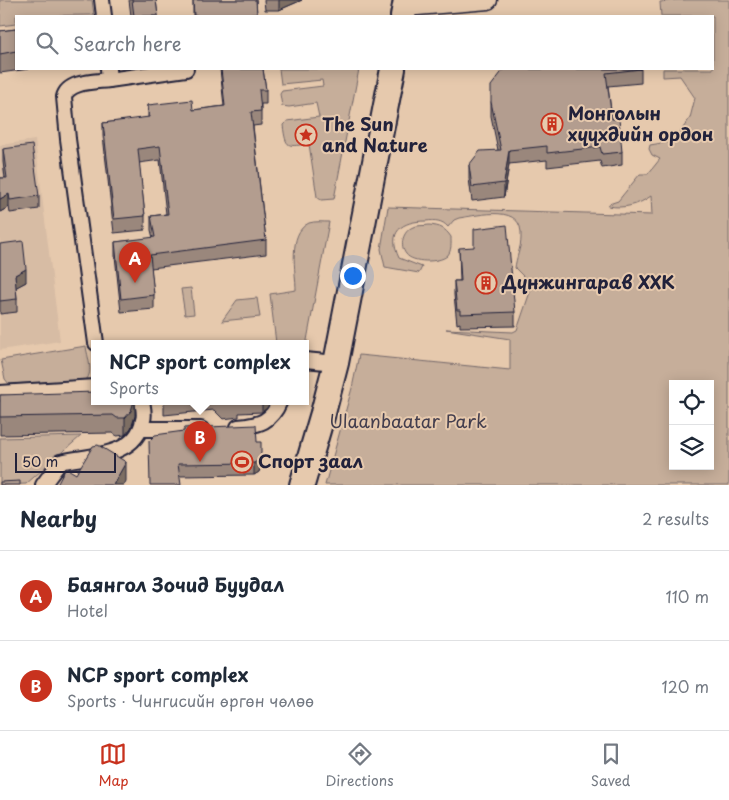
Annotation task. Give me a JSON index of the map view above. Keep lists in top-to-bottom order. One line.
{"parks":["Ulaanbaatar Park"],"places":{"building":["Монголын хүүхдийн ордон","Дүнжингарав ХХК"],"place":["The Sun and Nature"],"sports":["Спорт заал"]},"scale_bar":"50 m","page":{"search":"Search here","pins":["A","B"],"popup":["NCP sport complex","Sports"],"scale":"50 m","heading":["Nearby","2 results"],"list":[{"mark":"A","name":"Баянгол Зочид Буудал","note":"Hotel","value":"110 m"},{"mark":"B","name":"NCP sport complex","note":"Sports · Чингисийн өргөн чөлөө","value":"120 m"}],"nav":["Map","Directions","Saved"]}}
